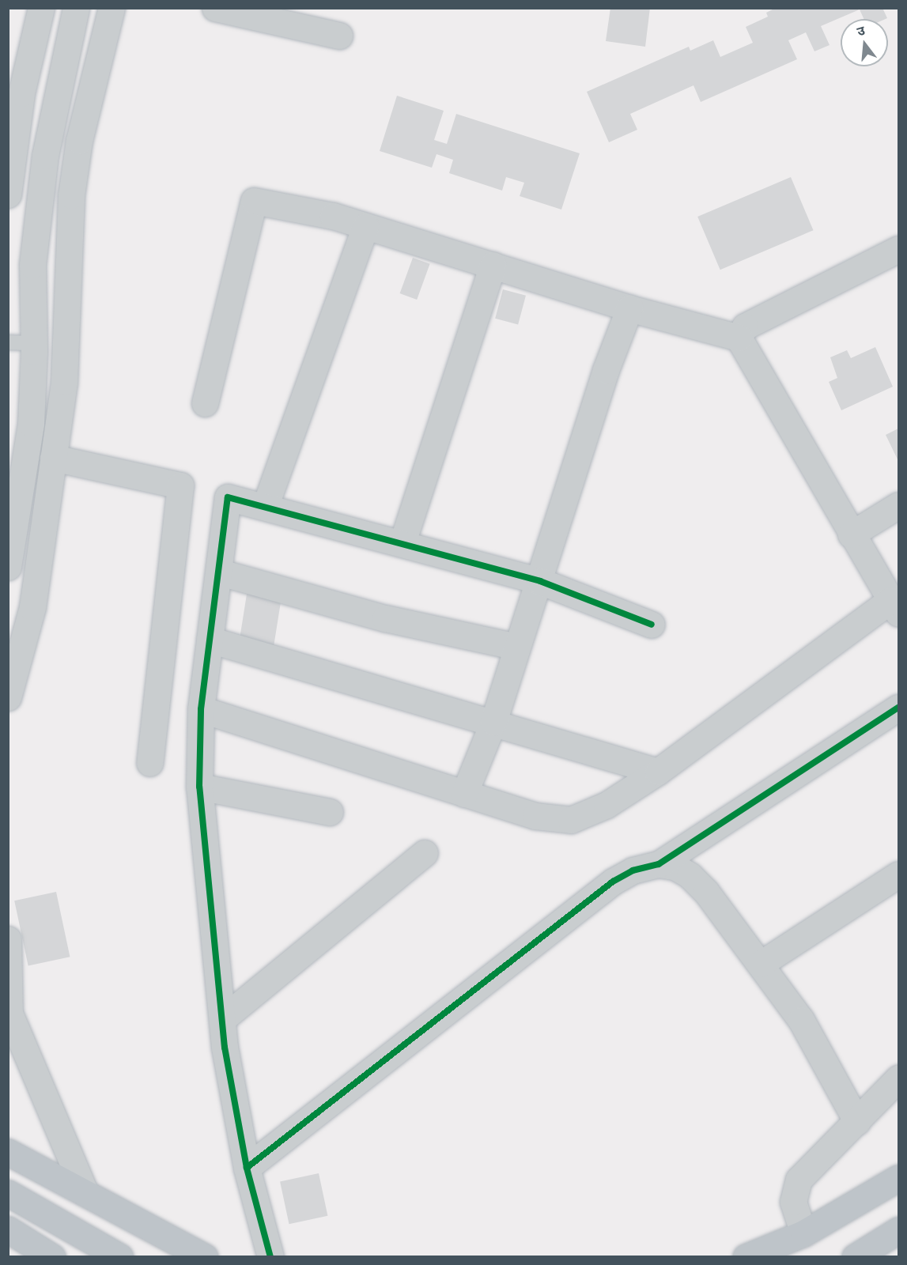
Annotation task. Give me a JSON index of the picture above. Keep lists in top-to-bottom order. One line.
{"north":"top"}
